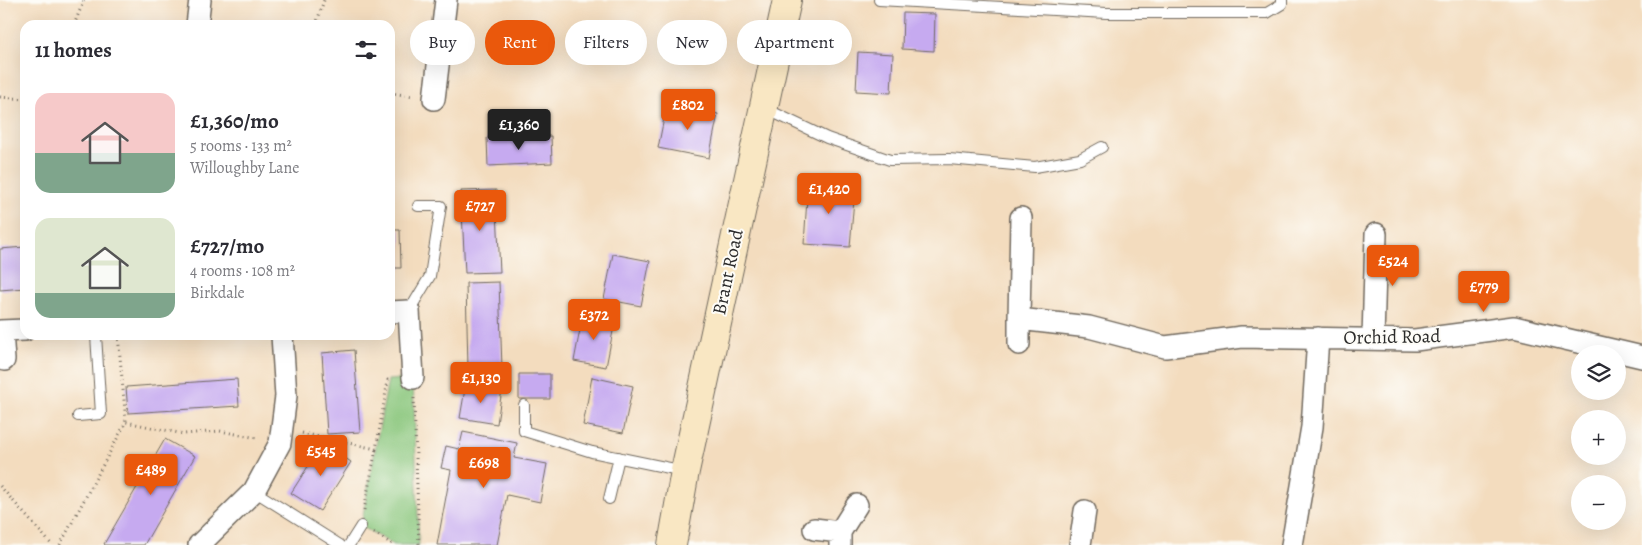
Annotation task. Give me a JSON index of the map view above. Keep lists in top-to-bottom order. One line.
{"streets":{"street":["Brant Road","Orchid Road"]},"page":{"chip":["Buy","Rent","Filters","New","Apartment"],"heading":"11 homes","list":[{"name":"£1,360/mo","note":"5 rooms · 133 m² · Willoughby Lane"},{"name":"£727/mo","note":"4 rooms · 108 m² · Birkdale"}],"price":["£802","£1,360","£1,420","£727","£524","£779","£372","£1,130","£545","£698","£489"],"map_buttons":["+","−"]}}
